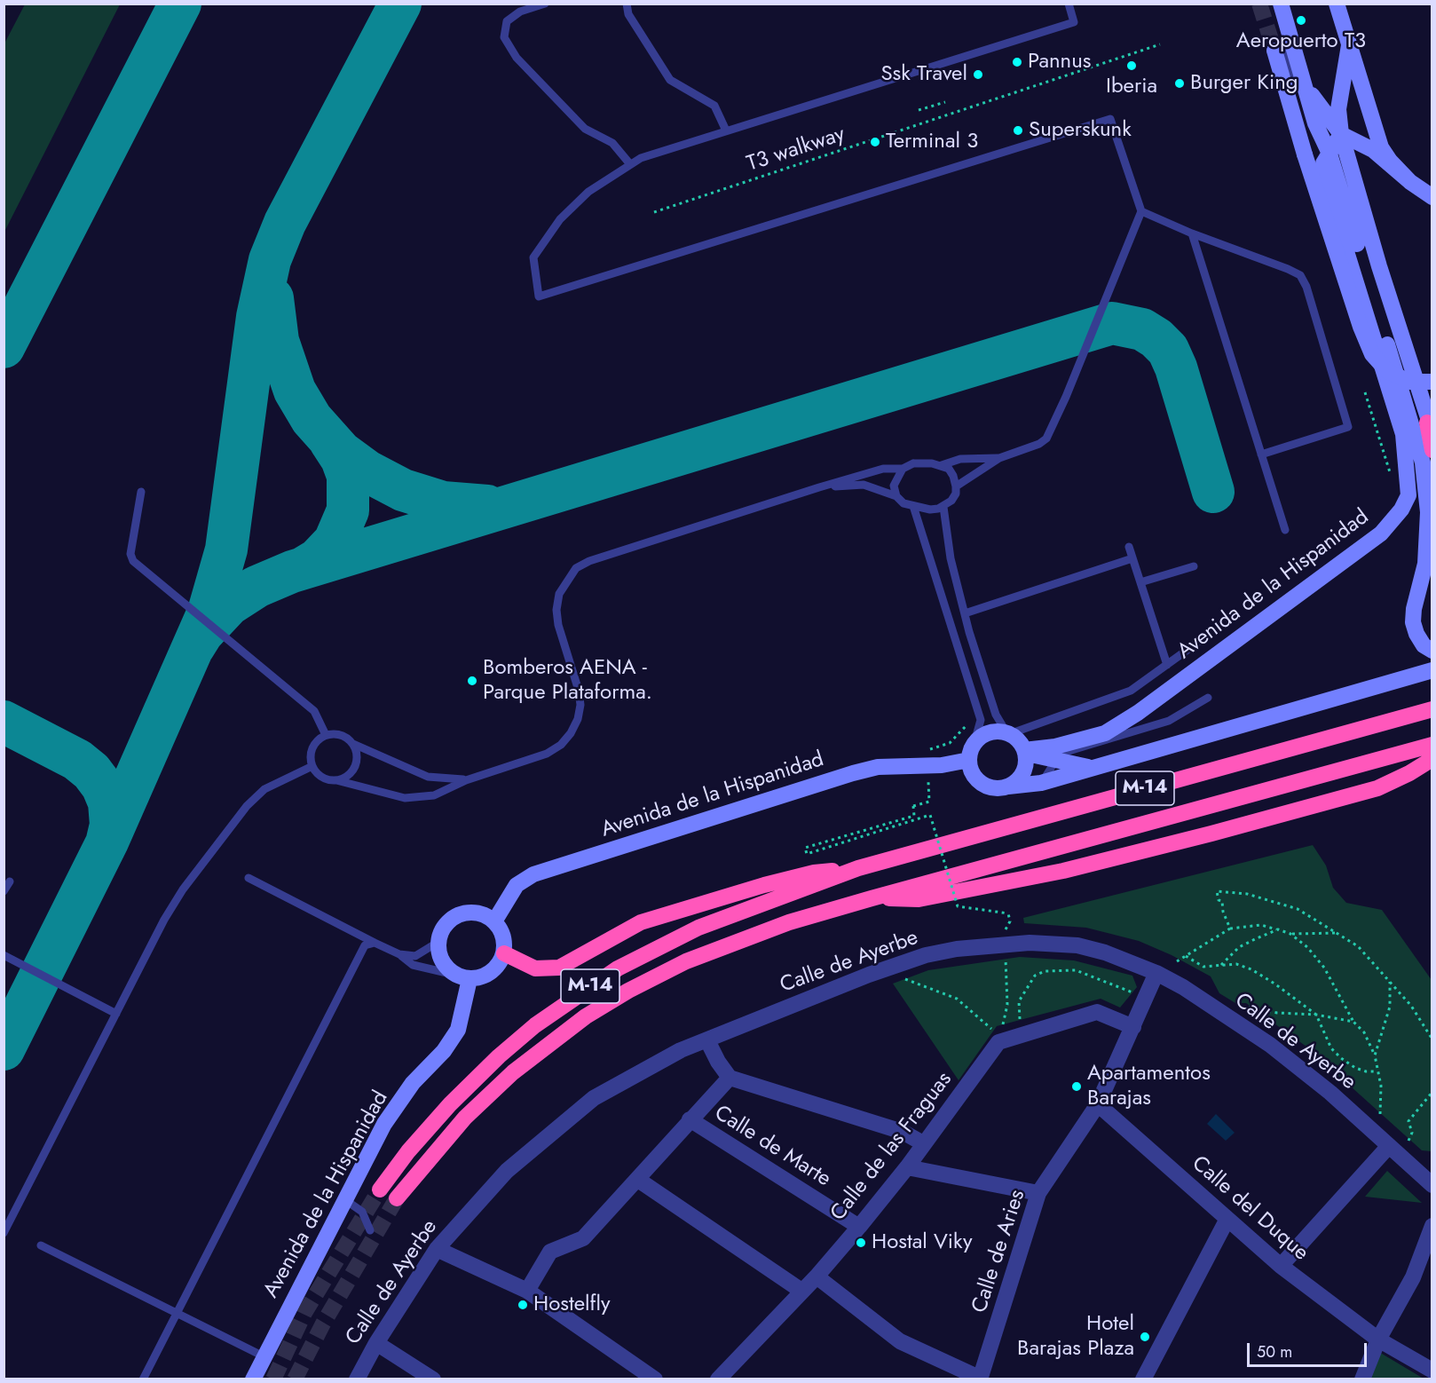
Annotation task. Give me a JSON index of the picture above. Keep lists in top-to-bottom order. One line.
{"streets":{"highway":["M-14"],"street":["Avenida de la Hispanidad","Calle de Ayerbe","Calle de Marte","Calle de las Fraguas","Calle del Duque","Calle de Aries"],"path":["T3 walkway"]},"crossings":[["Calle de Ayerbe","Calle de Aries"],["Calle de Marte","Calle de las Fraguas"],["Calle del Duque","Calle de Aries"]],"places":["Aeropuerto T3","Pannus","Iberia","Ssk Travel","Burger King","Superskunk","Terminal 3","Bomberos AENA - Parque Plataforma.","Apartamentos Barajas","Hostal Viky","Hostelfly","Hotel Barajas Plaza"],"scale_bar":"50 m"}
